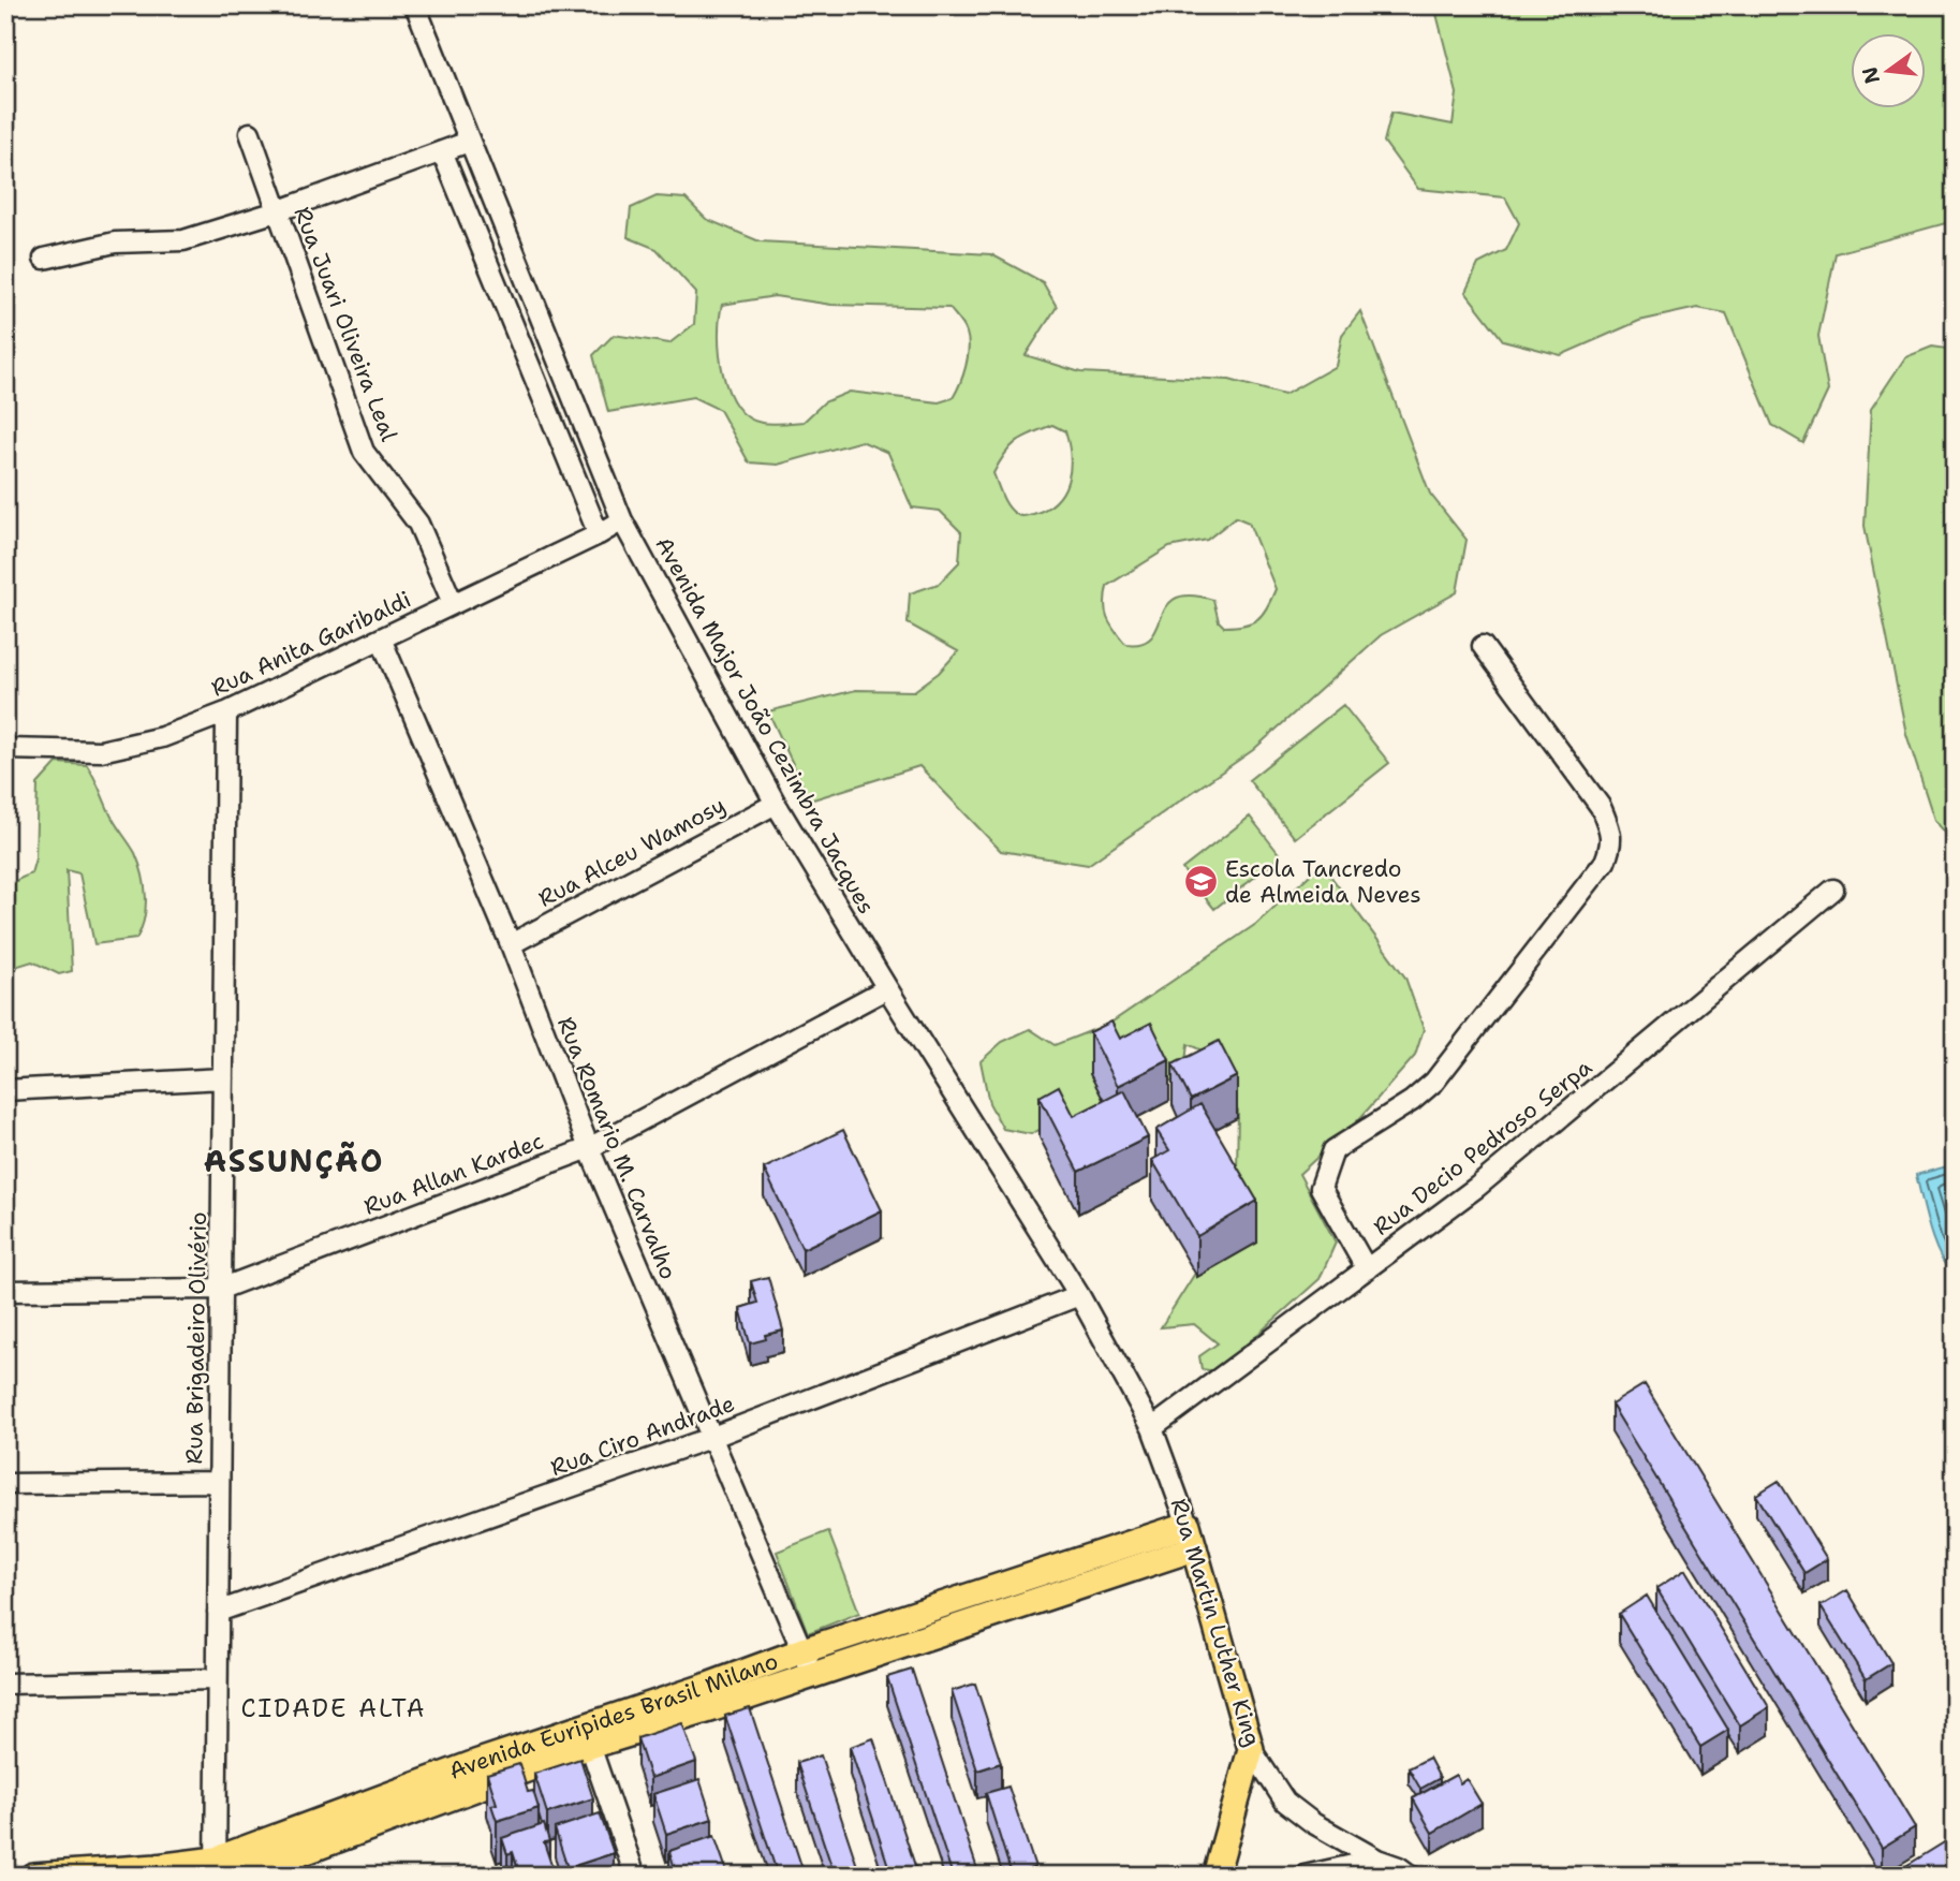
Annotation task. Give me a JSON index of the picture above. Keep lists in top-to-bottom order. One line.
{"streets":{"main road":["Rua Martin Luther King","Avenida Euripides Brasil Milano"],"street":["Rua Juari Oliveira Leal","Rua Anita Garibaldi","Avenida Major João Cezimbra Jacques","Rua Alceu Wamosy","Rua Decio Pedroso Serpa","Rua Romario M. Carvalho","Rua Allan Kardec","Rua Brigadeiro Olivério","Rua Ciro Andrade"]},"crossings":[["Rua Juari Oliveira Leal","Rua Anita Garibaldi"],["Rua Anita Garibaldi","Avenida Major João Cezimbra Jacques"],["Rua Anita Garibaldi","Rua Romario M. Carvalho"],["Rua Anita Garibaldi","Rua Brigadeiro Olivério"],["Avenida Major João Cezimbra Jacques","Rua Alceu Wamosy"],["Avenida Major João Cezimbra Jacques","Rua Decio Pedroso Serpa"],["Avenida Major João Cezimbra Jacques","Rua Allan Kardec"],["Avenida Major João Cezimbra Jacques","Rua Ciro Andrade"],["Avenida Major João Cezimbra Jacques","Rua Martin Luther King"],["Rua Alceu Wamosy","Rua Romario M. Carvalho"],["Rua Decio Pedroso Serpa","Rua Martin Luther King"],["Rua Romario M. Carvalho","Rua Allan Kardec"],["Rua Romario M. Carvalho","Rua Ciro Andrade"],["Rua Romario M. Carvalho","Avenida Euripides Brasil Milano"],["Rua Allan Kardec","Rua Brigadeiro Olivério"],["Rua Brigadeiro Olivério","Rua Ciro Andrade"],["Rua Brigadeiro Olivério","Avenida Euripides Brasil Milano"],["Rua Martin Luther King","Avenida Euripides Brasil Milano"]],"districts":["ASSUNÇÃO","CIDADE ALTA"],"places":{"school or university":["Escola Tancredo de Almeida Neves"]},"north":"left"}
